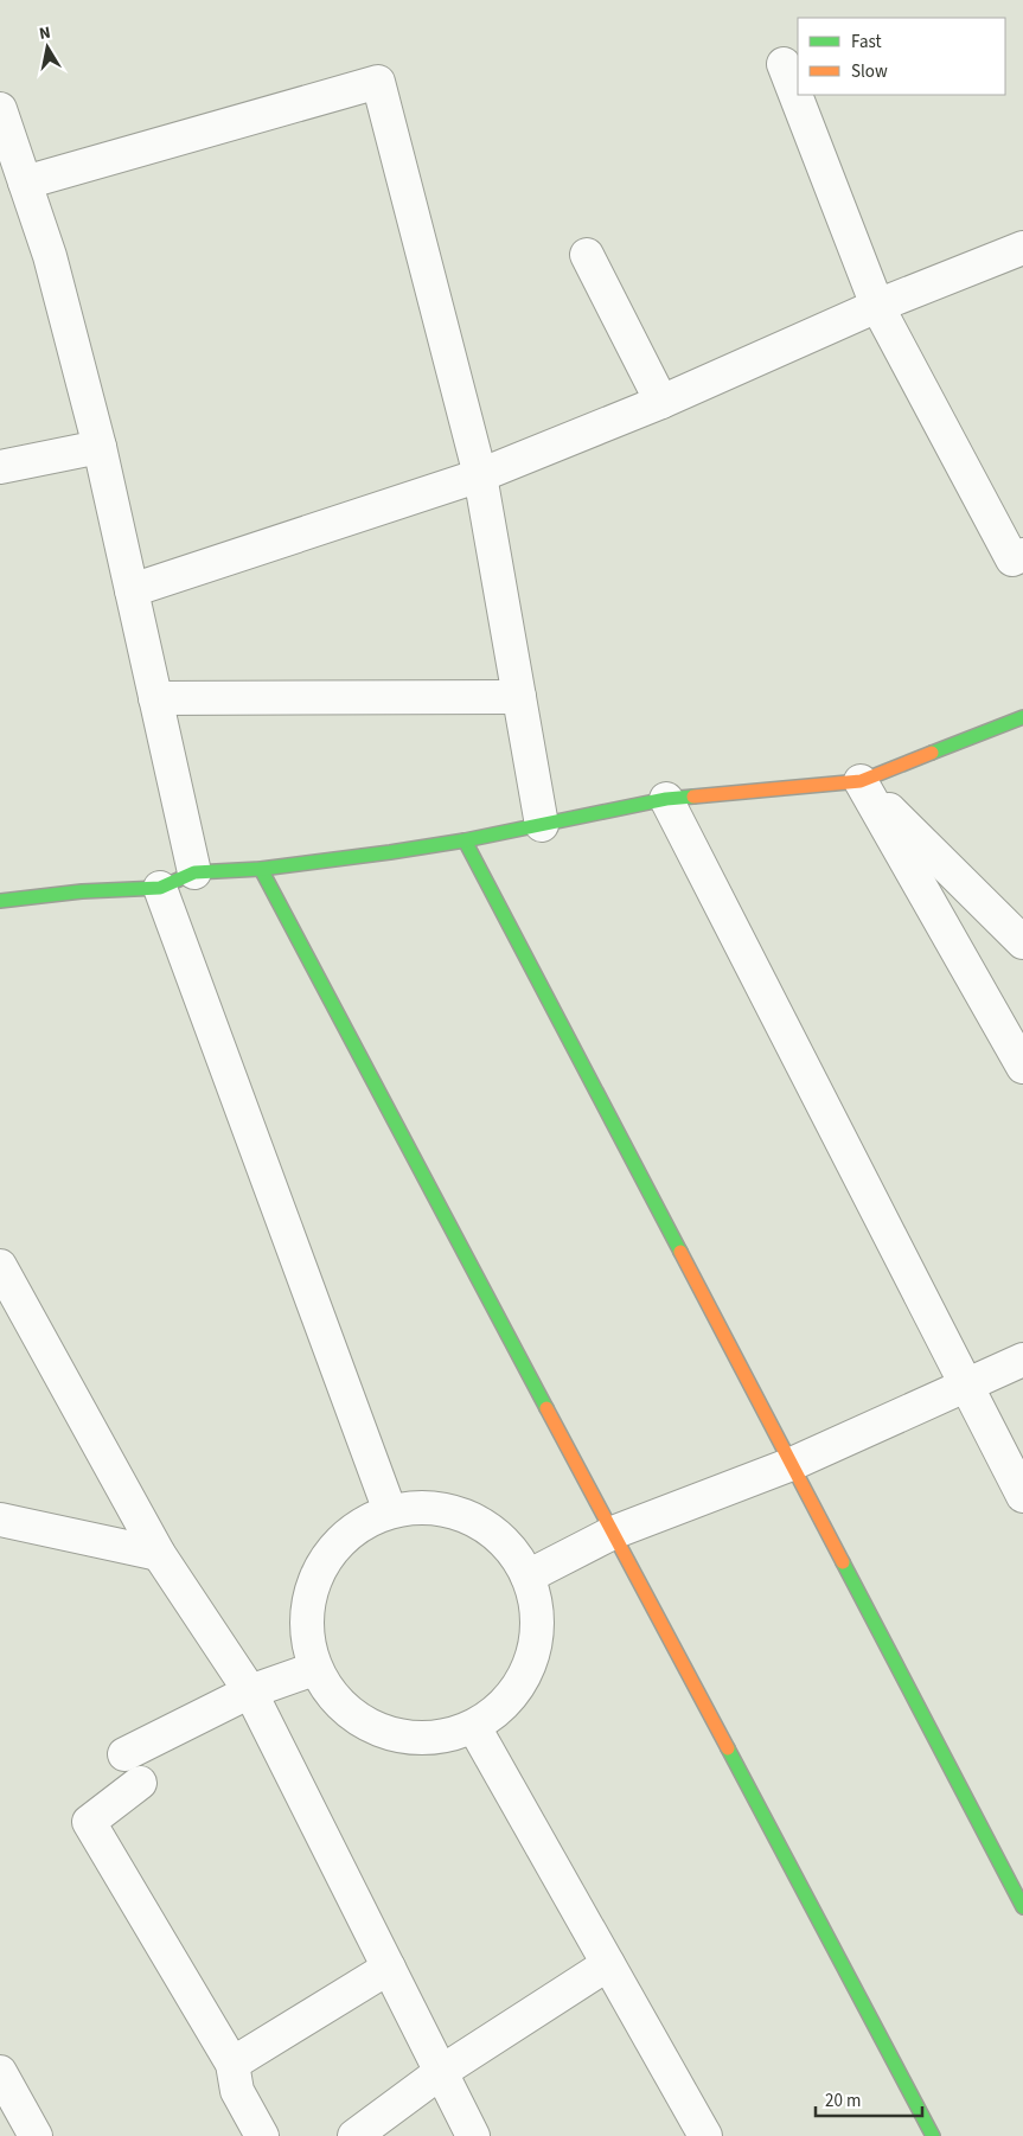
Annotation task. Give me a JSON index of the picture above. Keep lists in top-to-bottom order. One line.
{"legend":["Fast","Slow"],"scale_bar":"20 m","north":"top"}
